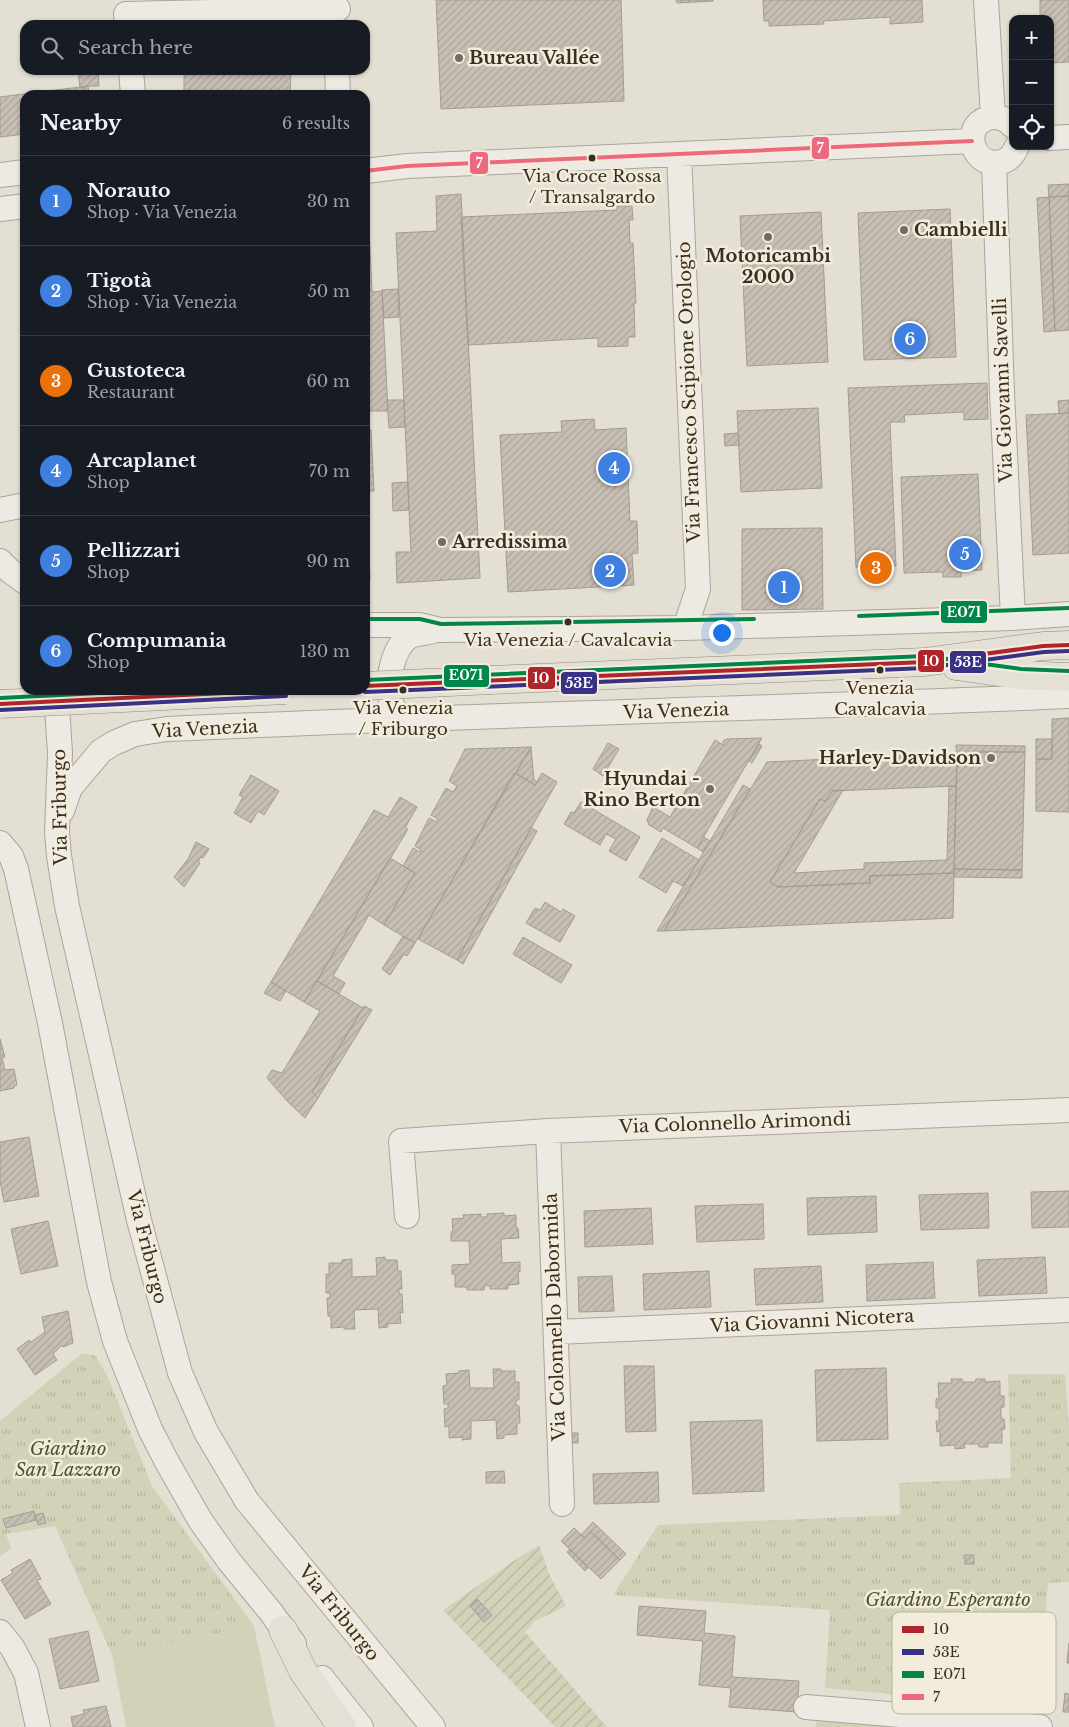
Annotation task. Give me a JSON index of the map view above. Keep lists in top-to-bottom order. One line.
{"streets":{"main road":["Via Venezia"],"street":["Via Giovanni Savelli","Via Francesco Scipione Orologio","Via Friburgo","Via Colonnello Arimondi","Via Colonnello Dabormida","Via Giovanni Nicotera"]},"crossings":[["Via Venezia","Via Friburgo"],["Via Colonnello Arimondi","Via Colonnello Dabormida"],["Via Colonnello Dabormida","Via Giovanni Nicotera"]],"parks":["Giardino San Lazzaro","Giardino Esperanto"],"places":["Bureau Vallée","Via Croce Rossa / Transalgardo","Cambielli","Motoricambi 2000","Arredissima","Via Venezia / Cavalcavia","Venezia Cavalcavia","Via Venezia / Friburgo","Harley-Davidson","Hyundai - Rino Berton"],"lines":["transit line 7","transit line E071","transit line 10","transit line 53E"],"legend":["10","53E","E071","7"],"page":{"map_buttons":["+","−"],"search":"Search here","heading":["Nearby","6 results"],"list":[{"mark":"1","name":"Norauto","note":"Shop · Via Venezia","value":"30 m"},{"mark":"2","name":"Tigotà","note":"Shop · Via Venezia","value":"50 m"},{"mark":"3","name":"Gustoteca","note":"Restaurant","value":"60 m"},{"mark":"4","name":"Arcaplanet","note":"Shop","value":"70 m"},{"mark":"5","name":"Pellizzari","note":"Shop","value":"90 m"},{"mark":"6","name":"Compumania","note":"Shop","value":"130 m"}],"pins":["6","4","5","3","2","1"]}}
